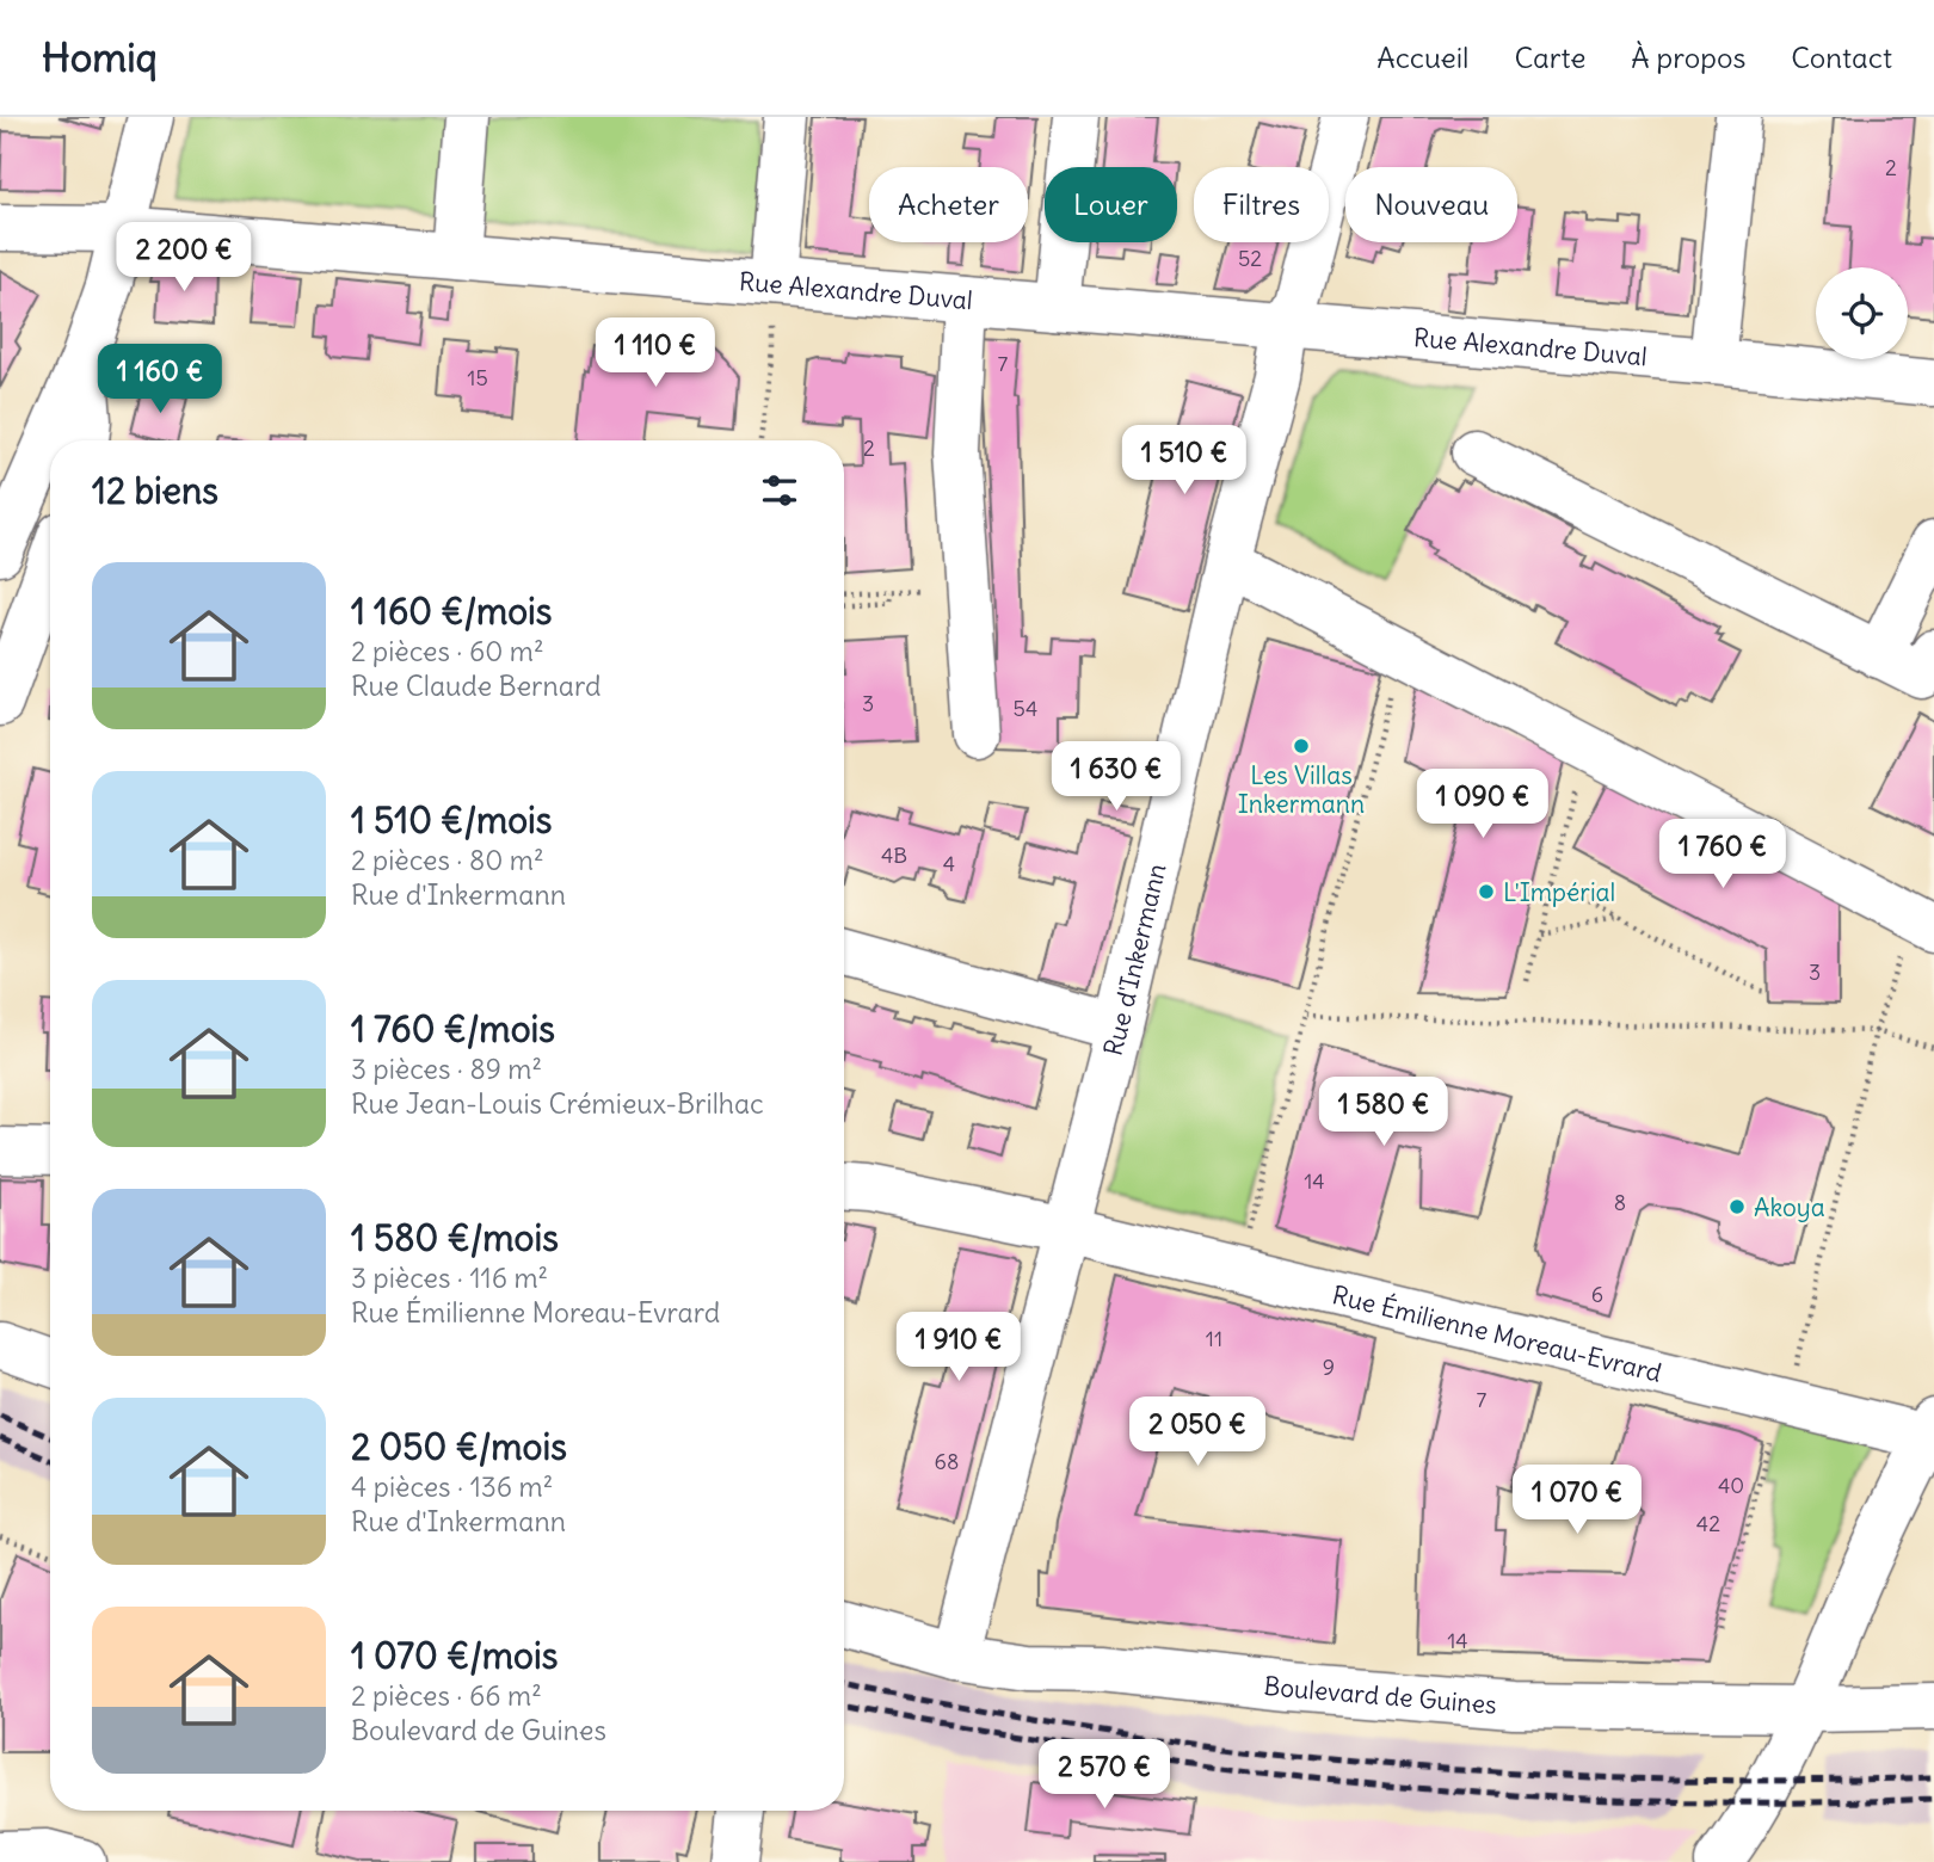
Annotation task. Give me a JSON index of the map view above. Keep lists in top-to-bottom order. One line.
{"streets":{"street":["Rue Alexandre Duval","Rue d'Inkermann","Rue Émilienne Moreau-Evrard","Boulevard de Guines"]},"crossings":[["Rue Alexandre Duval","Rue d'Inkermann"],["Rue d'Inkermann","Rue Émilienne Moreau-Evrard"],["Rue d'Inkermann","Boulevard de Guines"]],"places":["Les Villas Inkermann","L'Impérial","Akoya"],"house_numbers":["2","52","7","15","2","3","54","4B","4","3","14","8","6","11","9","7","68","40","42","14"],"page":{"header":"Homiq","nav":["Accueil","Carte","À propos","Contact"],"chip":["Acheter","Louer","Filtres","Nouveau"],"price":["2 200 €","1 110 €","1 160 €","1 510 €","1 630 €","1 090 €","1 760 €","1 580 €","1 910 €","2 050 €","1 070 €","2 570 €"],"heading":"12 biens","list":[{"name":"1 160 €/mois","note":"2 pièces · 60 m² · Rue Claude Bernard"},{"name":"1 510 €/mois","note":"2 pièces · 80 m² · Rue d'Inkermann"},{"name":"1 760 €/mois","note":"3 pièces · 89 m² · Rue Jean-Louis Crémieux-Brilhac"},{"name":"1 580 €/mois","note":"3 pièces · 116 m² · Rue Émilienne Moreau-Evrard"},{"name":"2 050 €/mois","note":"4 pièces · 136 m² · Rue d'Inkermann"},{"name":"1 070 €/mois","note":"2 pièces · 66 m² · Boulevard de Guines"}]}}
